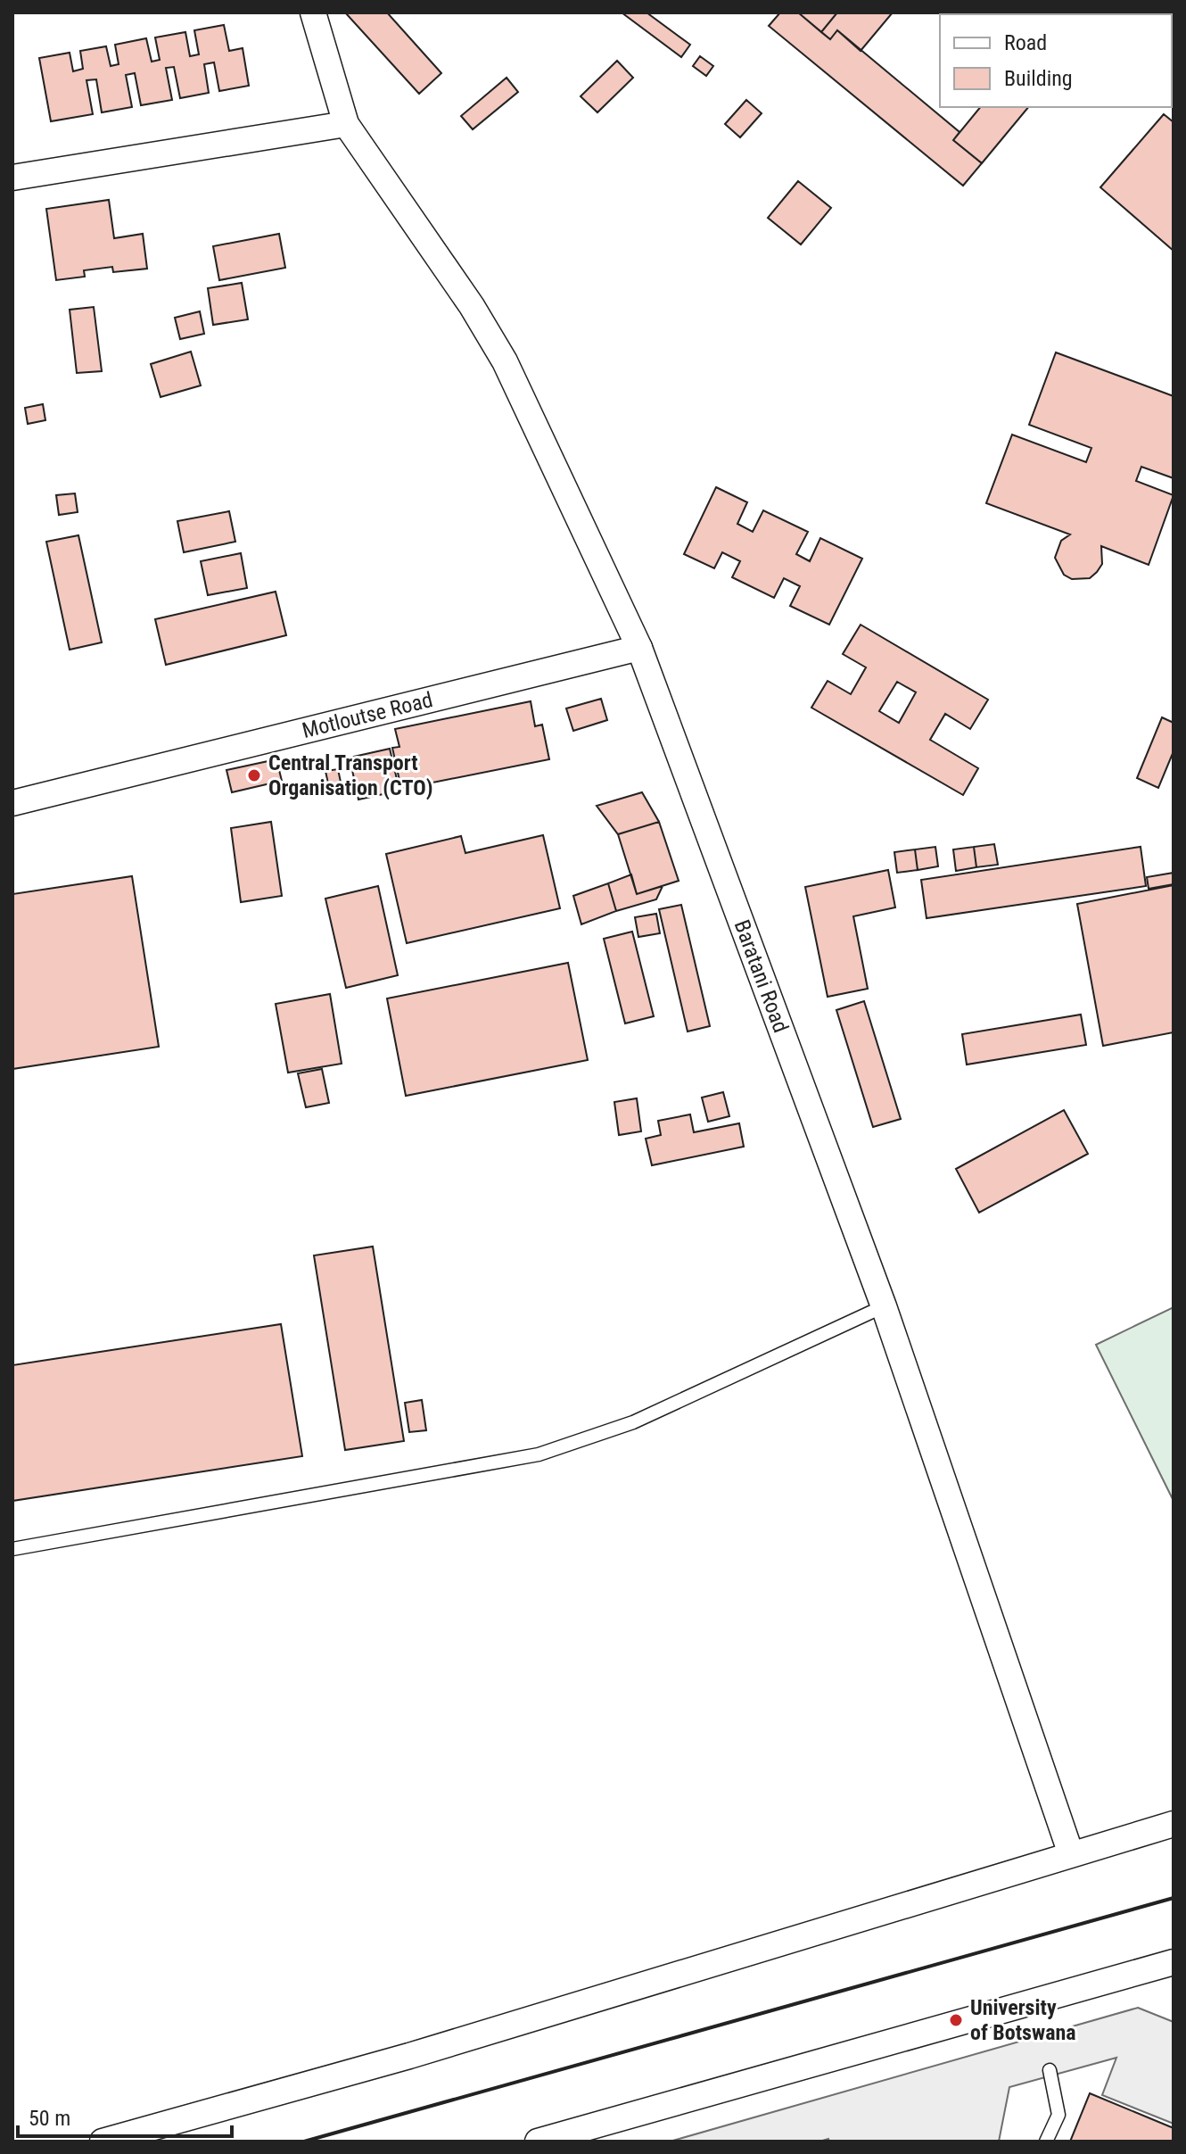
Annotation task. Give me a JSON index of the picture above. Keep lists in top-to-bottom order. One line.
{"streets":{"street":["Motloutse Road","Baratani Road"]},"crossings":[["Motloutse Road","Baratani Road"]],"places":["Central Transport Organisation (CTO)","University of Botswana"],"legend":["Road","Building"],"scale_bar":"50 m"}
